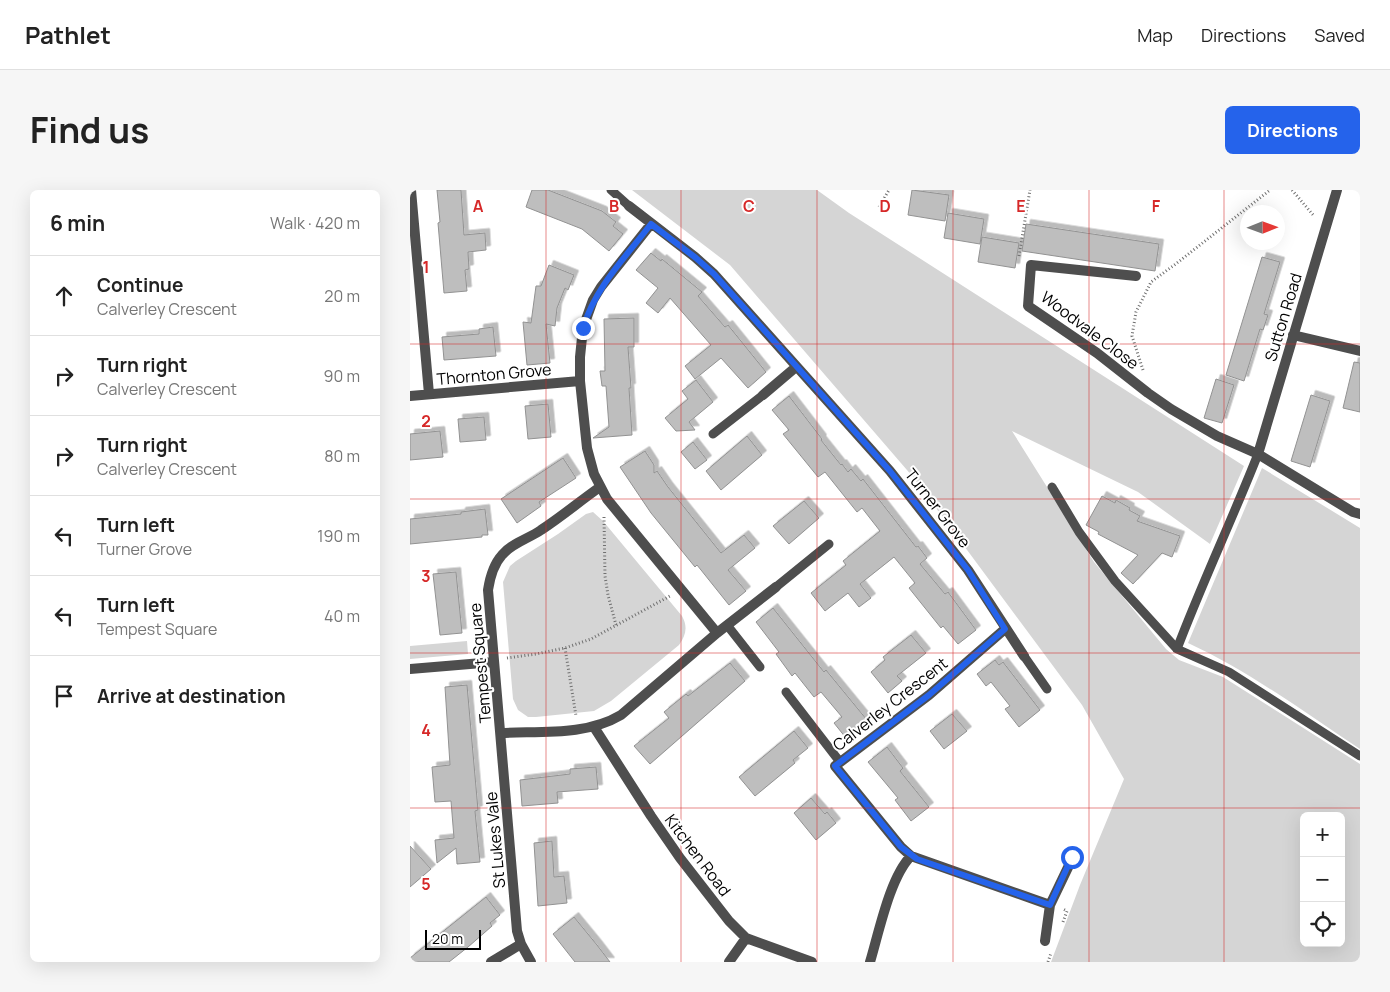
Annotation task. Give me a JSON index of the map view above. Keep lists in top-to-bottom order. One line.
{"streets":{"street":["Sutton Road","Woodvale Close","Thornton Grove","Turner Grove","Tempest Square","Calverley Crescent","St Lukes Vale","Kitchen Road"]},"crossings":[["Sutton Road","Woodvale Close"],["Turner Grove","Calverley Crescent"],["Tempest Square","St Lukes Vale"],["Tempest Square","Kitchen Road"]],"scale_bar":"20 m","north":"right","page":{"header":"Pathlet","nav":["Map","Directions","Saved"],"title":"Find us","buttons":"Directions","heading":["6 min","Walk · 420 m"],"list":[["Continue","Calverley Crescent","20 m"],["Turn right","Calverley Crescent","90 m"],["Turn right","Calverley Crescent","80 m"],["Turn left","Turner Grove","190 m"],["Turn left","Tempest Square","40 m"],"Arrive at destination"],"map_buttons":["+","−"],"scale":"20 m"},"grid":{"columns":["A","B","C","D","E","F"],"rows":["1","2","3","4","5"]}}
